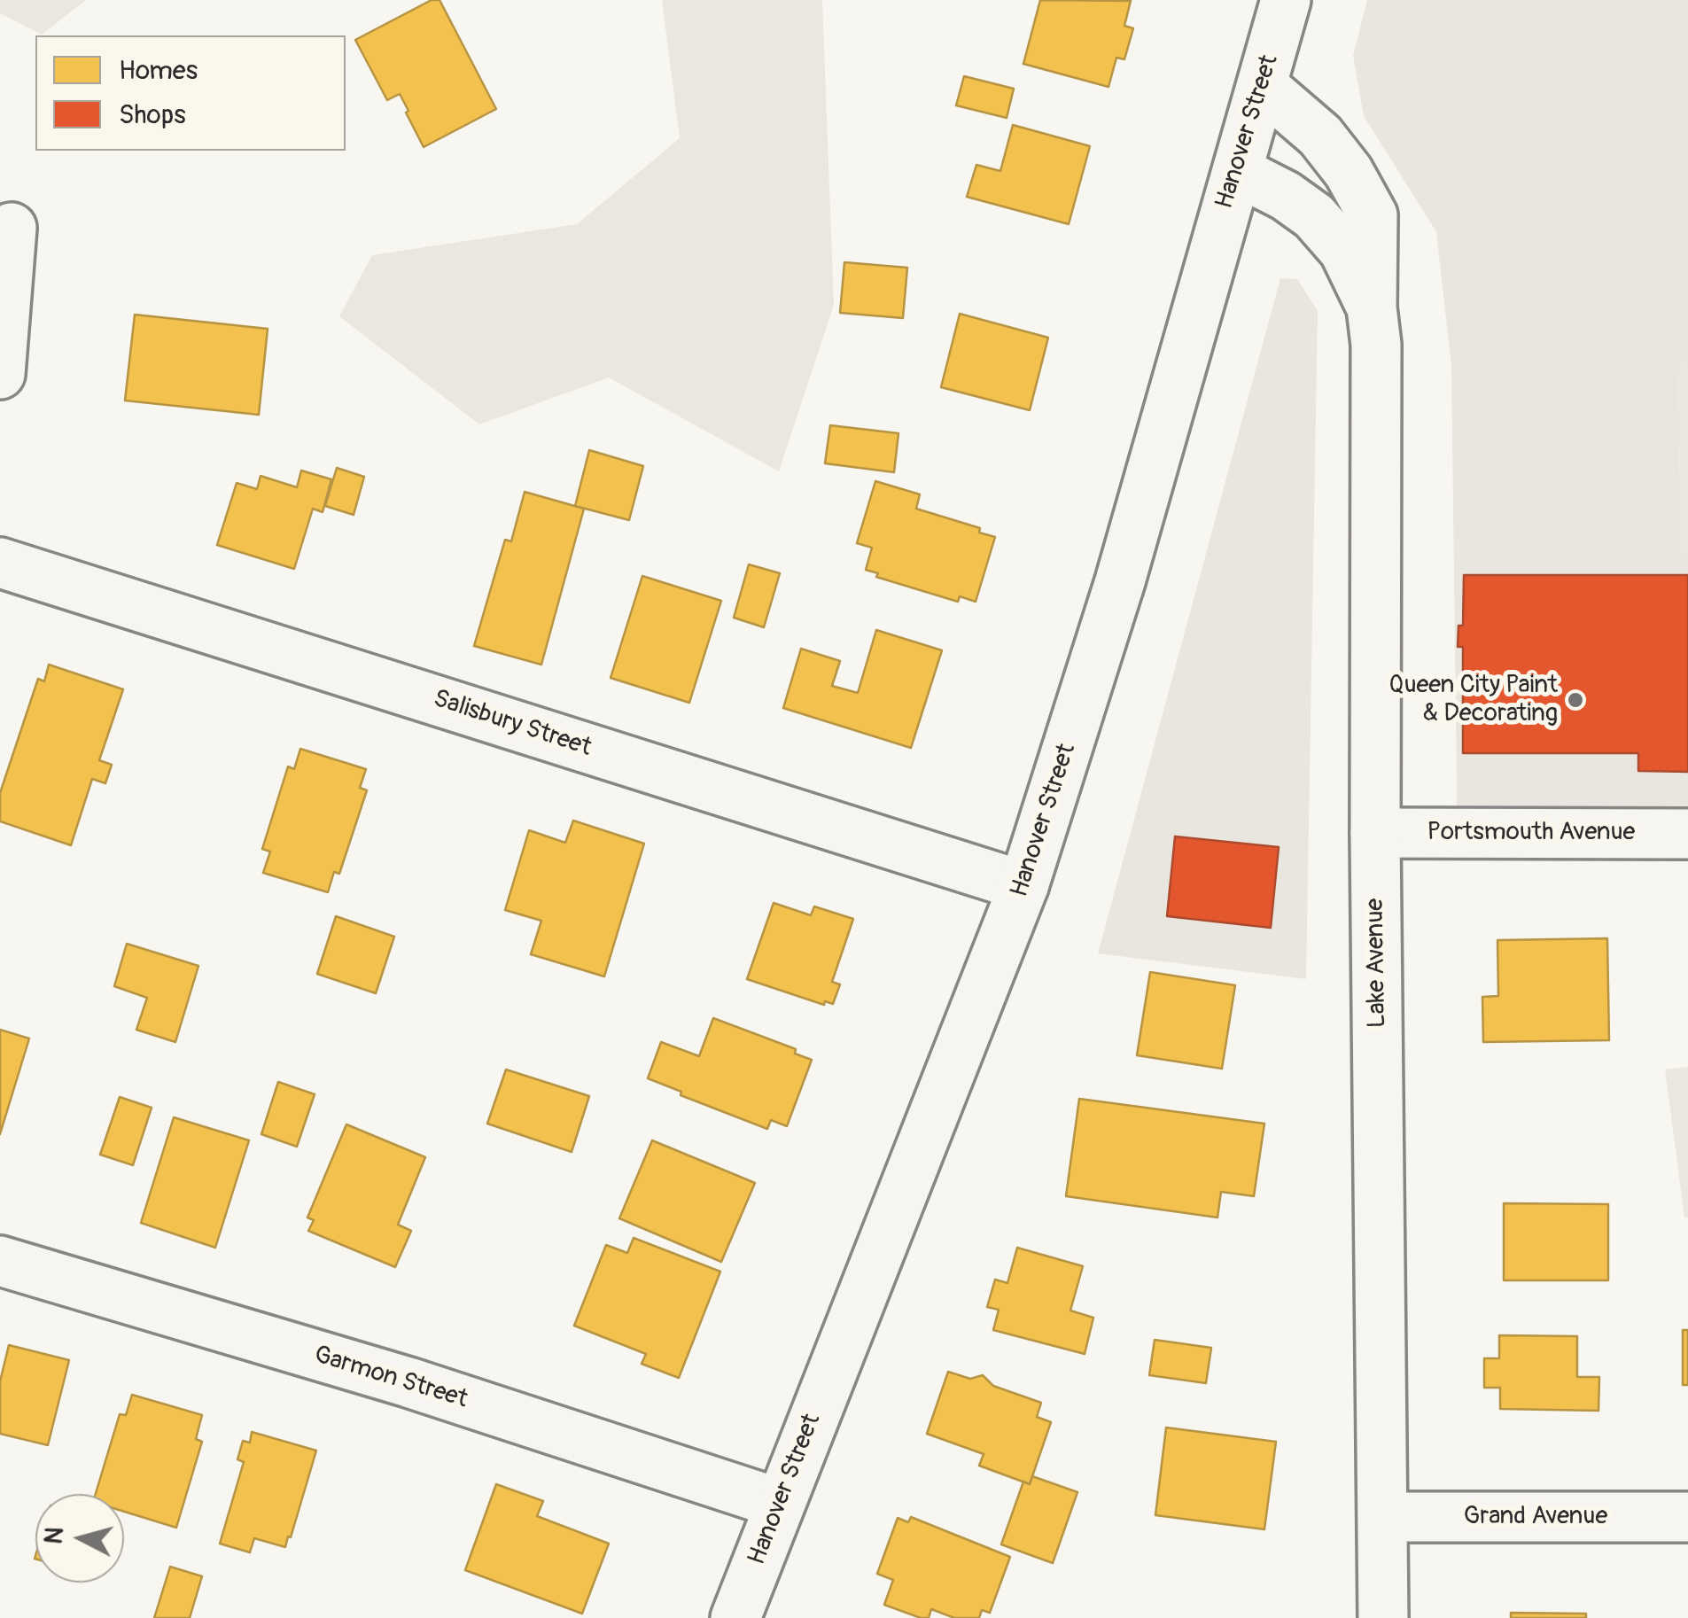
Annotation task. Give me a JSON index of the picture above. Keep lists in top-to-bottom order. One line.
{"streets":{"street":["Hanover Street","Salisbury Street","Portsmouth Avenue","Lake Avenue","Garmon Street","Grand Avenue"]},"crossings":[["Hanover Street","Salisbury Street"],["Hanover Street","Lake Avenue"],["Hanover Street","Garmon Street"],["Portsmouth Avenue","Lake Avenue"],["Lake Avenue","Grand Avenue"]],"places":["Queen City Paint & Decorating"],"legend":["Homes","Shops"],"north":"left"}
